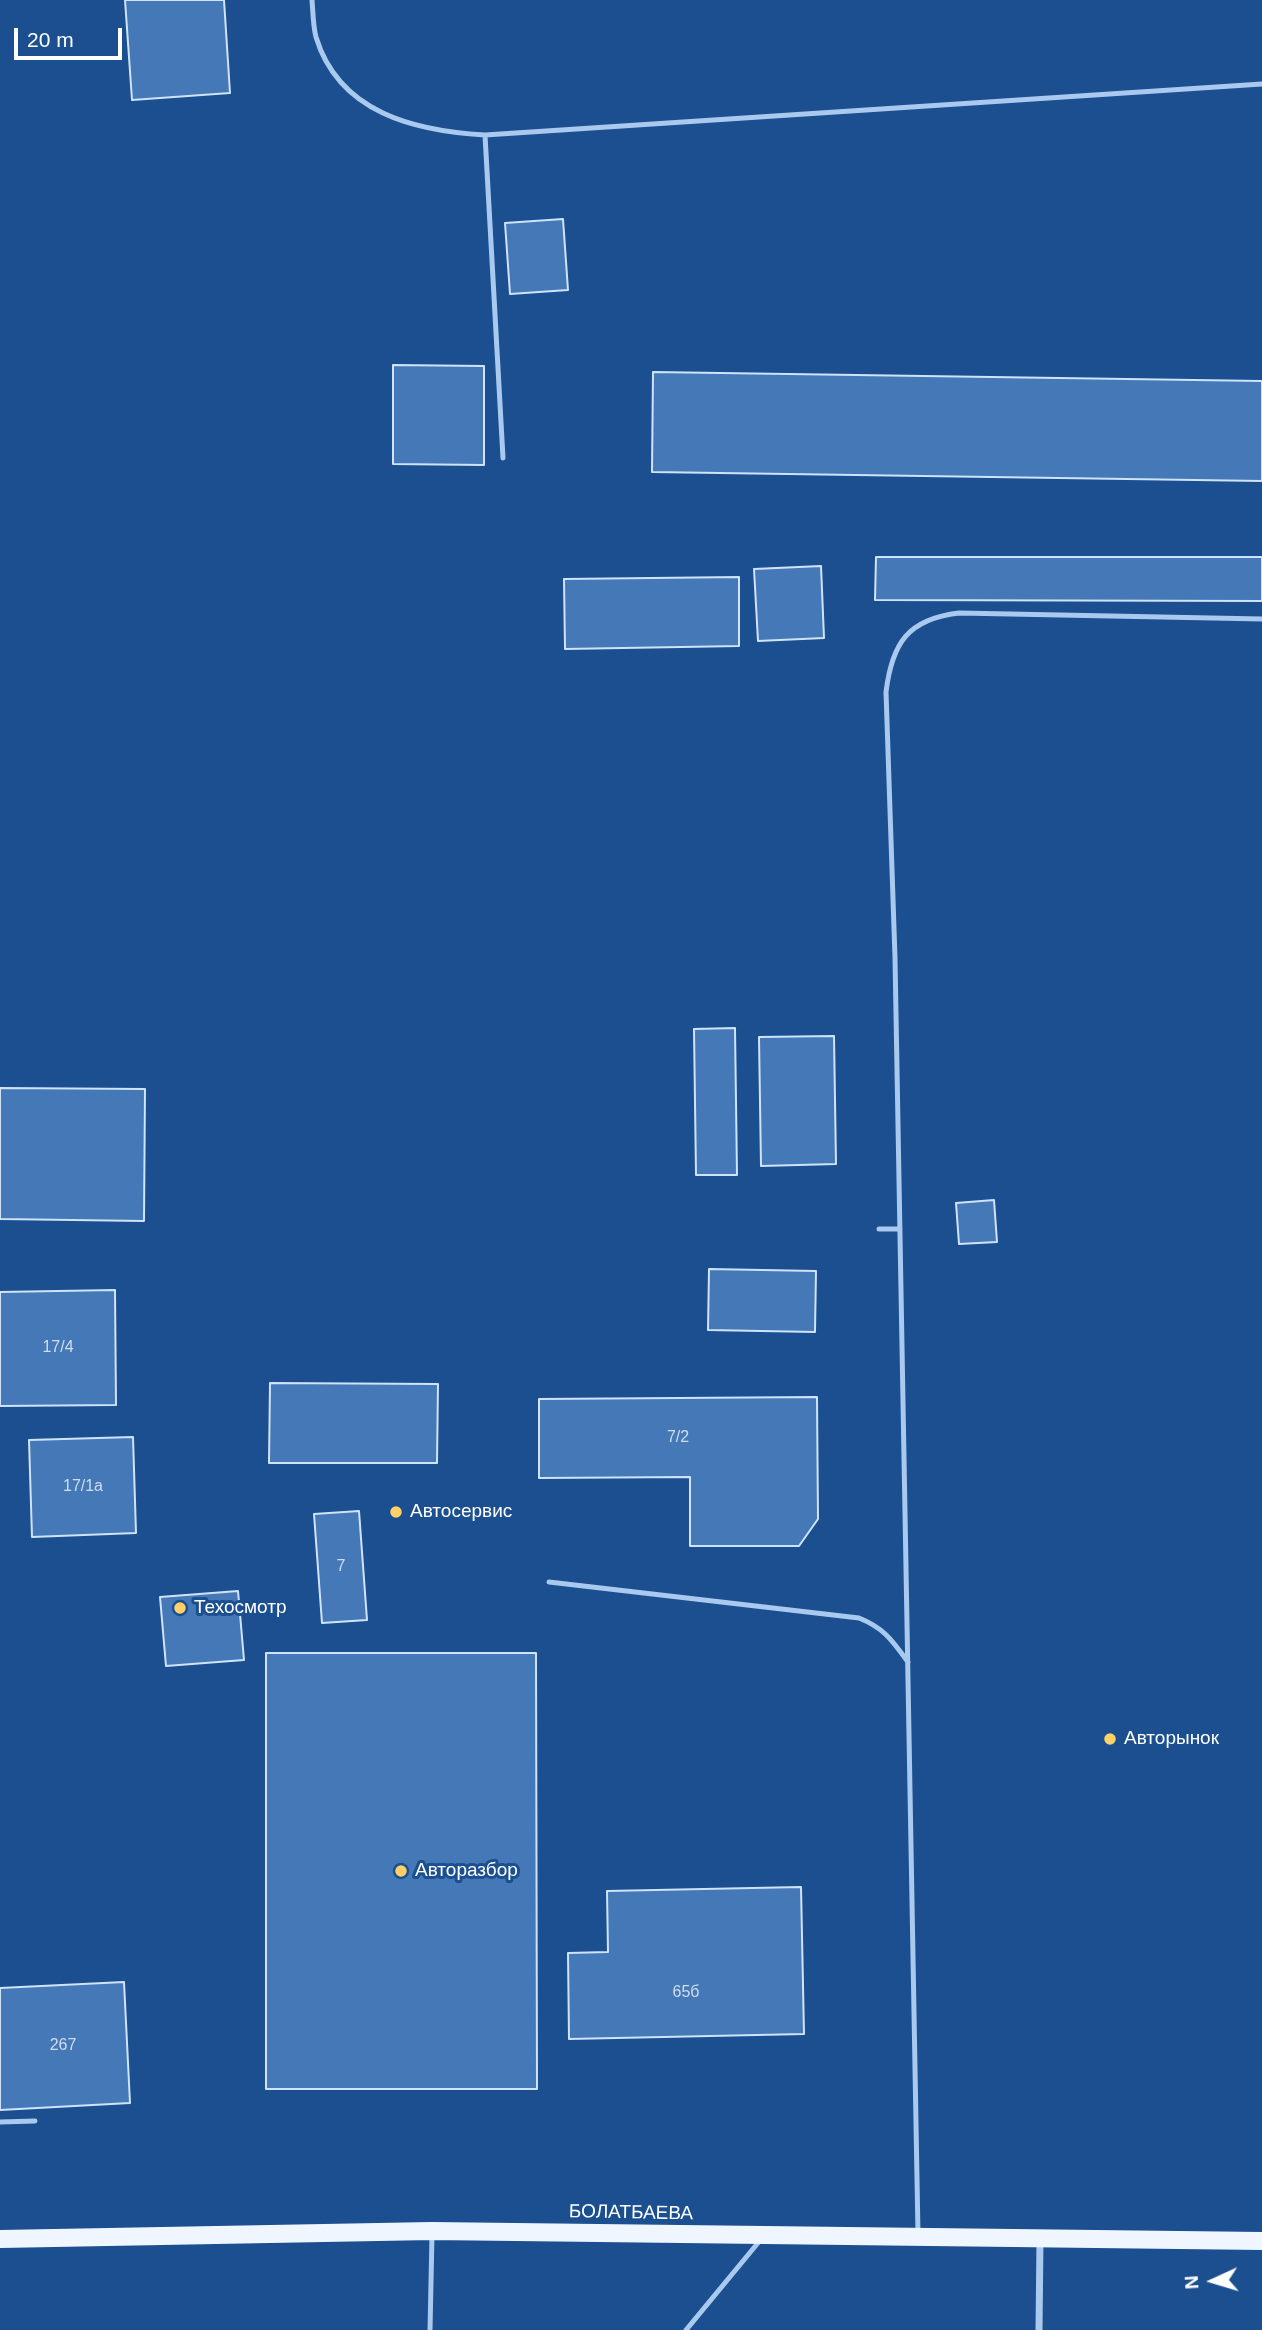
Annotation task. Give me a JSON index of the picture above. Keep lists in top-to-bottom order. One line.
{"streets":{"main road":["БОЛАТБАЕВА"]},"places":["Автосервис","Техосмотр","Авторынок","Авторазбор"],"house_numbers":["17/4","7/2","17/1а","7","65б","267"],"scale_bar":"20 m","north":"left"}
